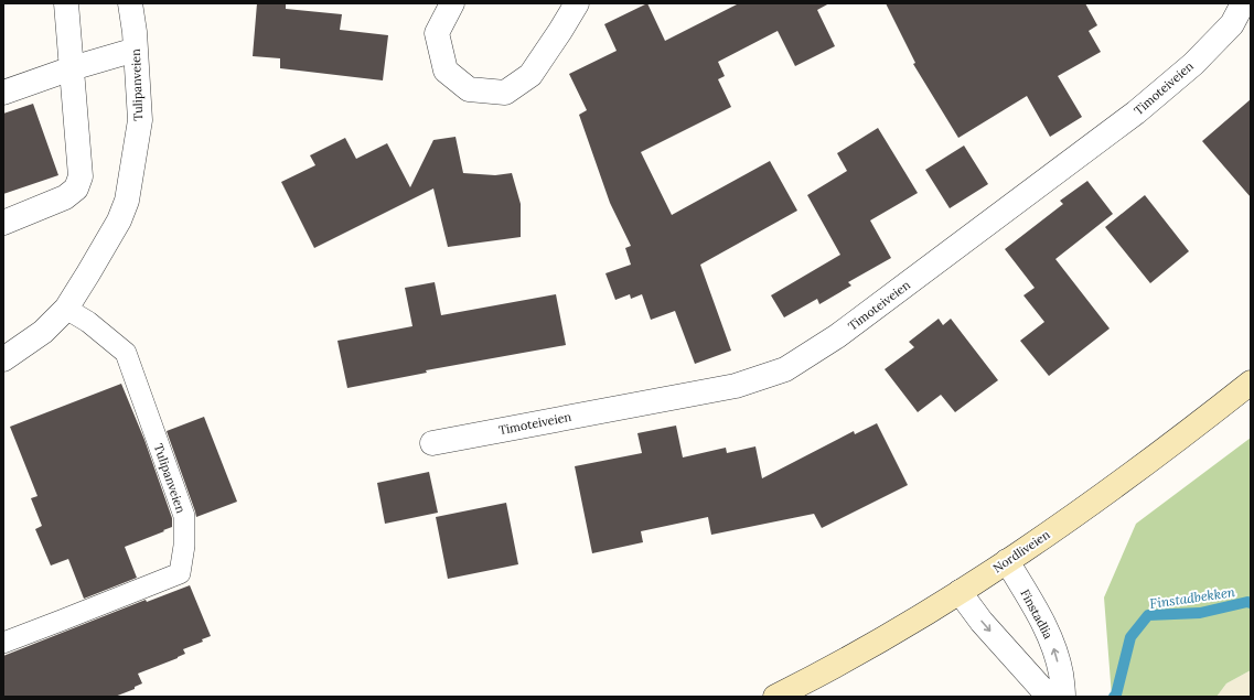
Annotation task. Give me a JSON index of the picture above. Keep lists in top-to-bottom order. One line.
{"streets":{"main road":["Nordliveien"],"street":["Tulipanveien","Timoteiveien","Finstadlia"]},"crossings":[["Nordliveien","Finstadlia"]],"water":["Finstadbekken"]}
